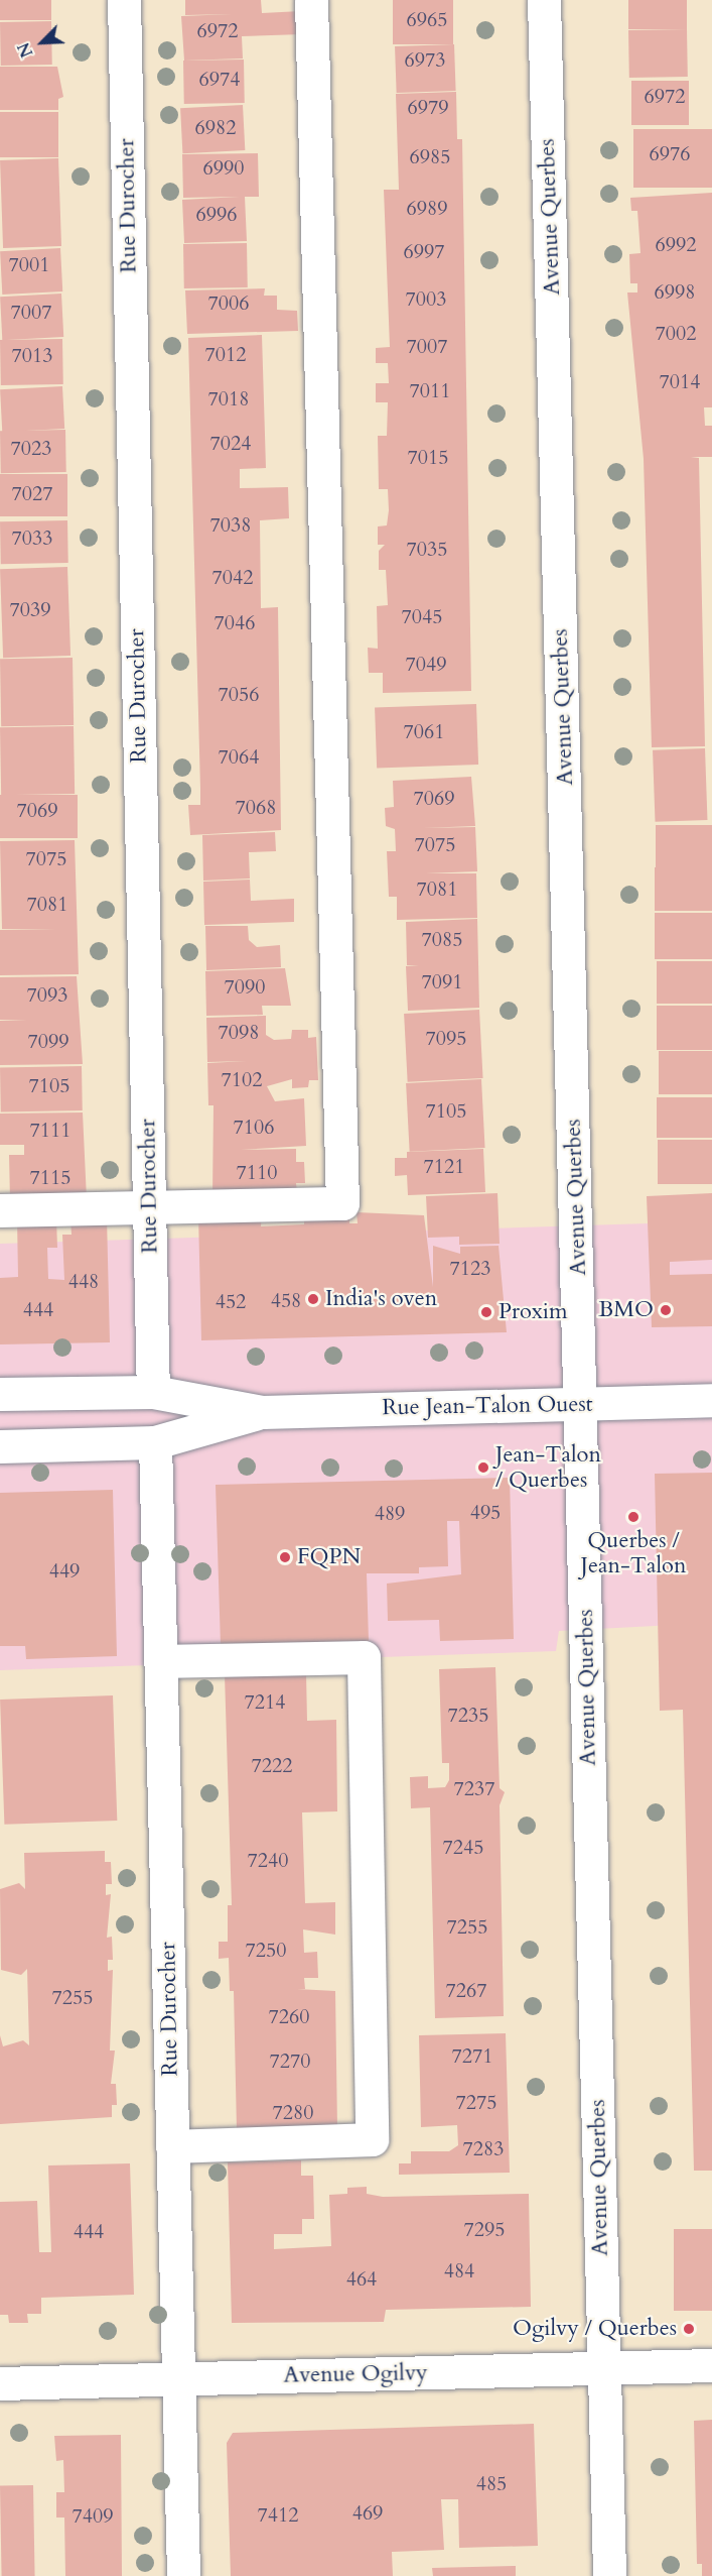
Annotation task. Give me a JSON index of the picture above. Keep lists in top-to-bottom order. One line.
{"streets":{"street":["Rue Durocher","Avenue Querbes","Rue Jean-Talon Ouest","Avenue Ogilvy"]},"crossings":[["Rue Durocher","Rue Jean-Talon Ouest"],["Rue Durocher","Avenue Ogilvy"],["Avenue Querbes","Rue Jean-Talon Ouest"],["Avenue Querbes","Avenue Ogilvy"]],"places":["India's oven","BMO","Proxim","Jean-Talon / Querbes","Querbes / Jean-Talon","FQPN","Ogilvy / Querbes"],"house_numbers":["6965","6972","6973","6974","6972","6979","6982","6976","6985","6990","6989","6996","6992","6997","7001","6998","7003","7006","7007","7002","7007","7012","7013","7014","7011","7018","7024","7023","7015","7027","7038","7033","7035","7042","7039","7045","7046","7049","7056","7061","7064","7069","7068","7069","7075","7075","7081","7081","7085","7091","7090","7093","7098","7095","7099","7102","7105","7105","7106","7111","7121","7110","7115","7123","448","458","452","444","495","489","449","7214","7235","7222","7237","7245","7240","7255","7250","7267","7255","7260","7271","7270","7275","7280","7283","7295","444","484","464","485","469","7412","7409"],"north":"bottom left"}
